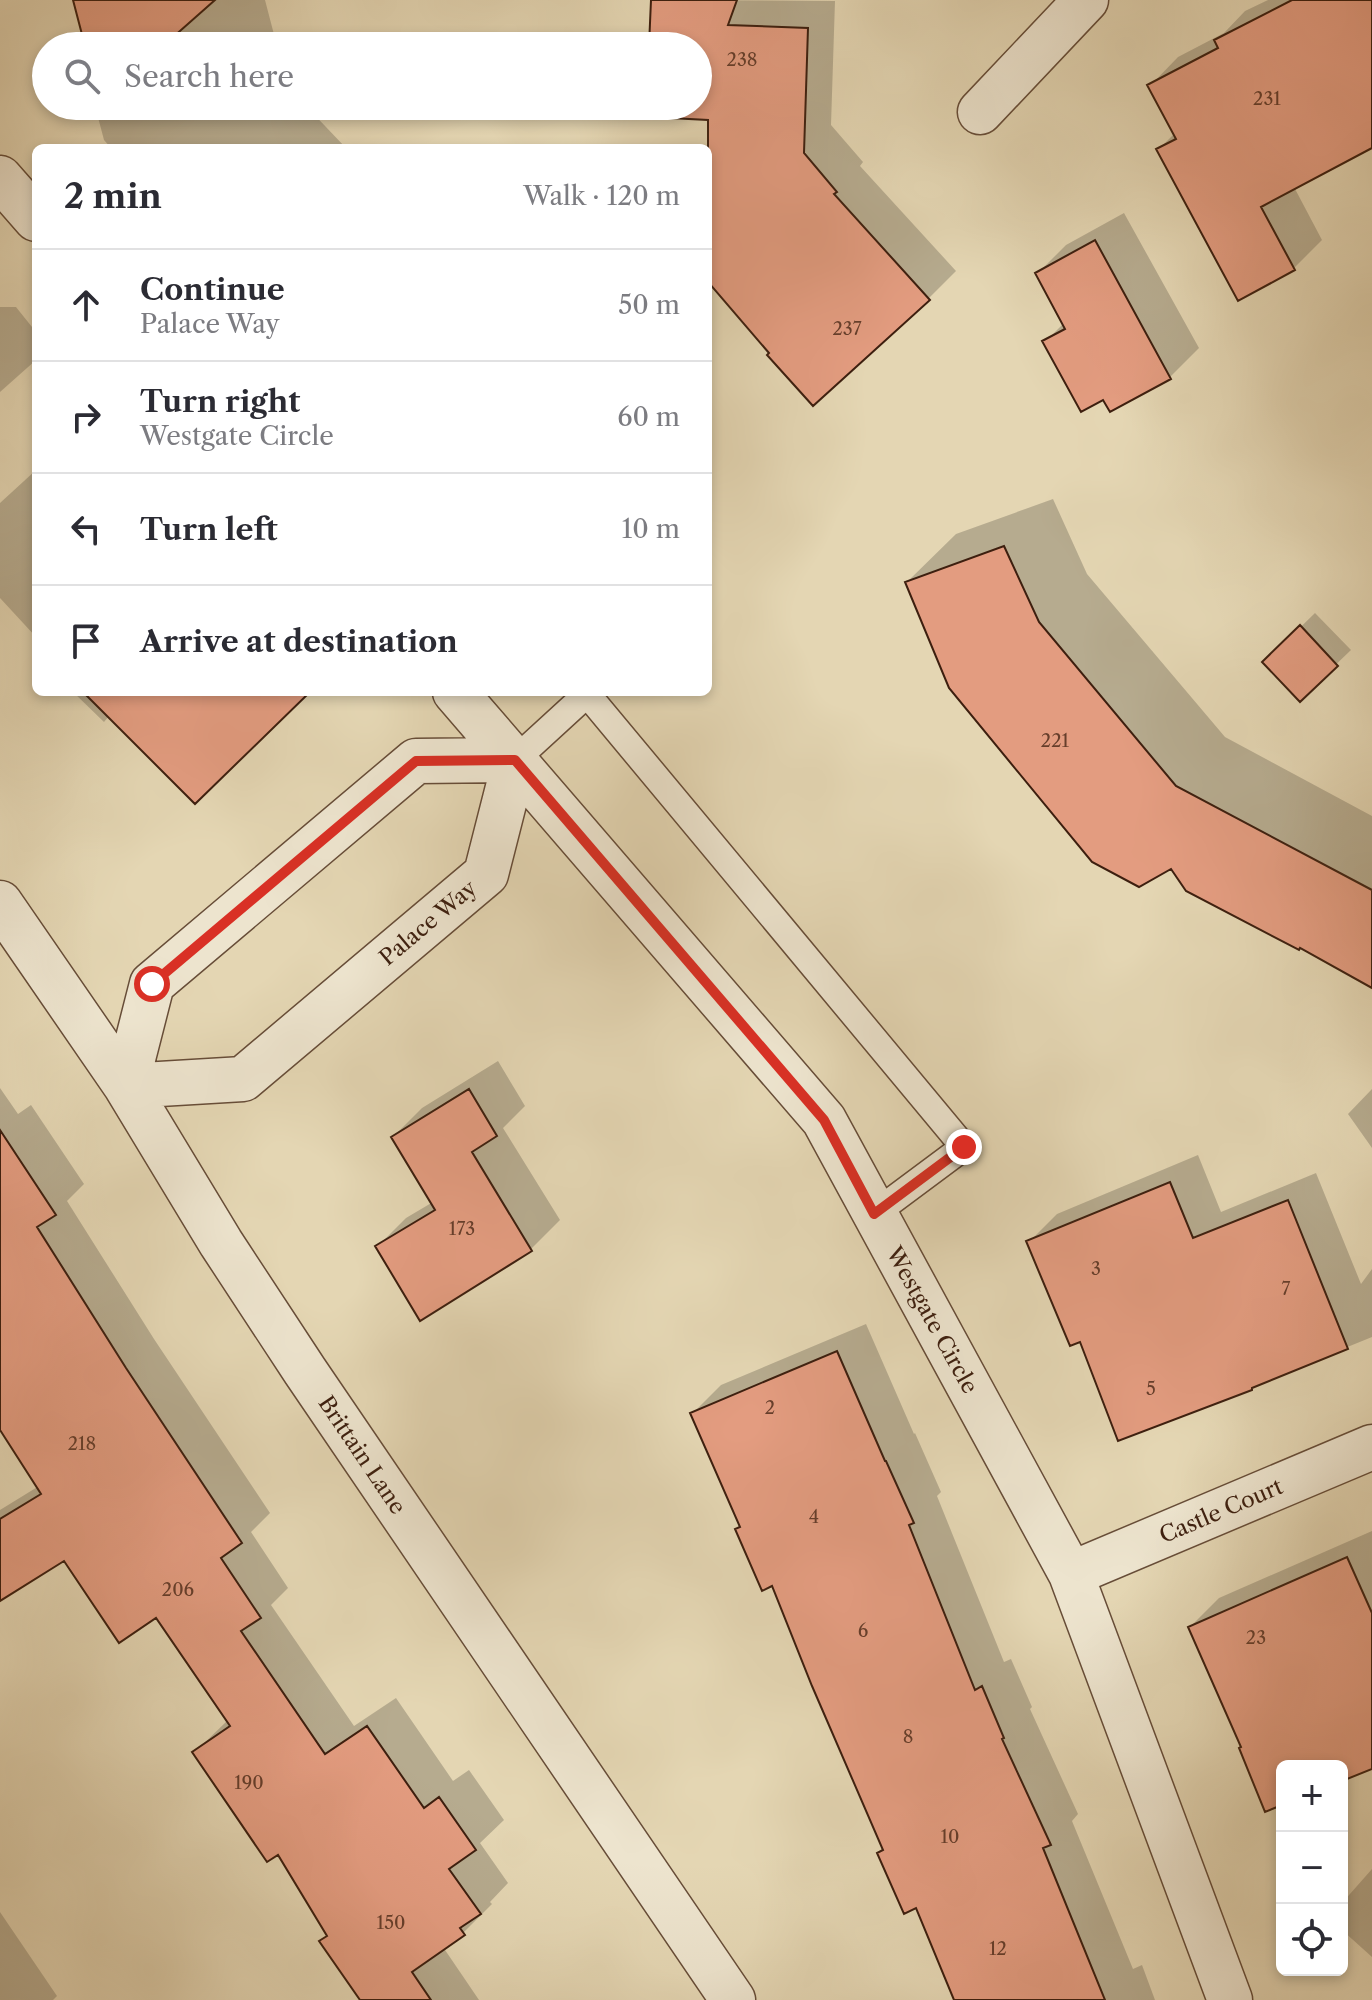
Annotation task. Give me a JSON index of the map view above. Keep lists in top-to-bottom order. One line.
{"streets":{"street":["Palace Way","Westgate Circle","Brittain Lane","Castle Court"]},"crossings":[["Palace Way","Westgate Circle"],["Palace Way","Brittain Lane"],["Westgate Circle","Castle Court"]],"house_numbers":["238","231","237","221","173","3","7","5","2","218","4","206","6","23","8","190","10","150","12"],"page":{"search":"Search here","heading":["2 min","Walk · 120 m"],"list":[["Continue","Palace Way","50 m"],["Turn right","Westgate Circle","60 m"],["Turn left","10 m"],"Arrive at destination"],"map_buttons":["+","−"]}}
